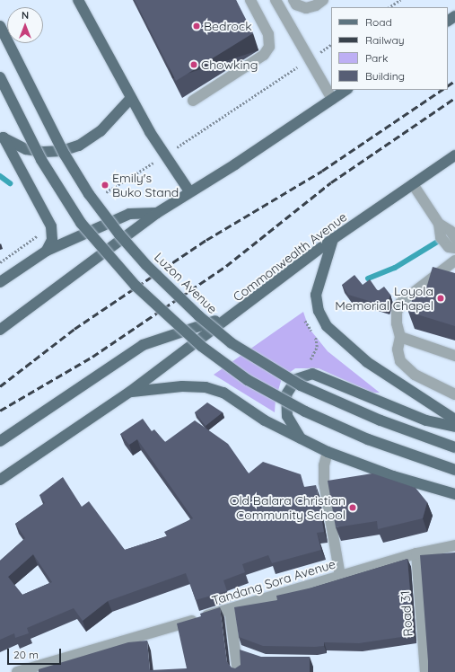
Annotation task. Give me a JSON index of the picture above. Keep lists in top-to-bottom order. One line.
{"streets":{"main road":["Commonwealth Avenue","Luzon Avenue"],"street":["Tandang Sora Avenue","Road 31"]},"crossings":[["Tandang Sora Avenue","Road 31"]],"places":["Bedrock","Chowking","Emily's Buko Stand","Loyola Memorial Chapel","Old Balara Christian Community School"],"legend":["Road","Railway","Park","Building"],"scale_bar":"20 m","north":"top"}
